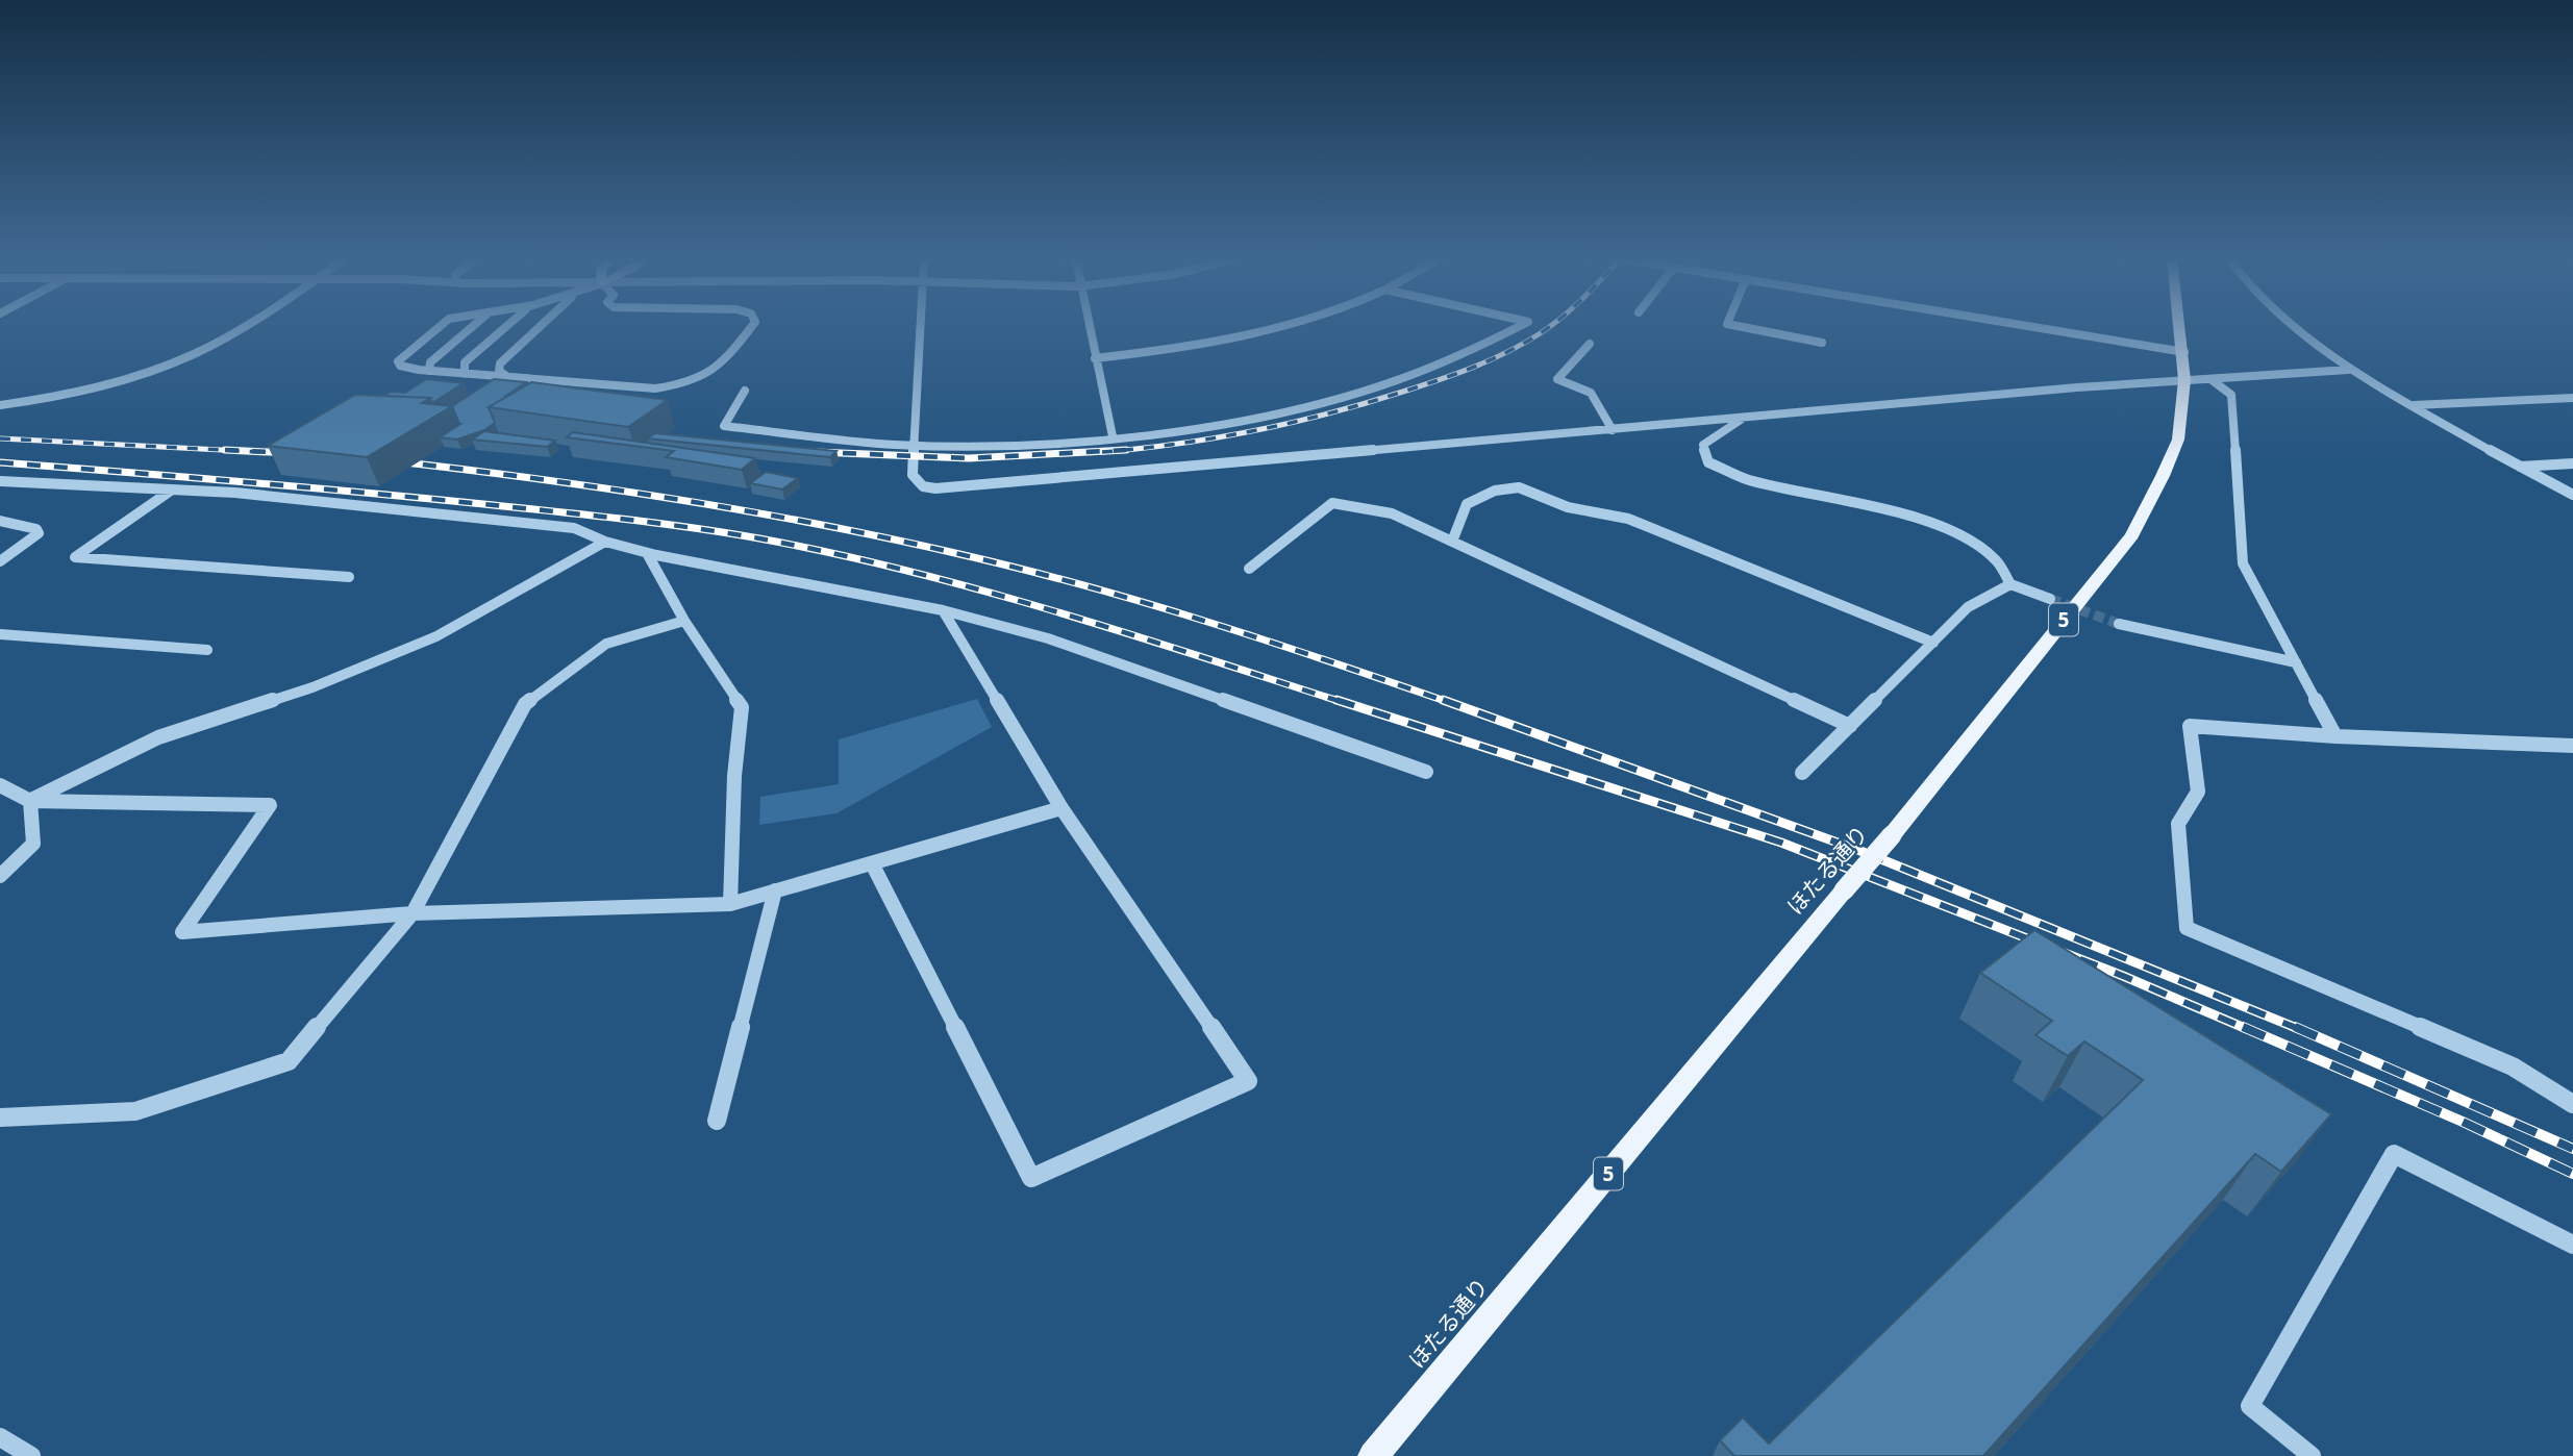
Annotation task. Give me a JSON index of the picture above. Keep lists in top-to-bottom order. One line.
{"streets":{"main road":["5","ほたる通り"]}}
